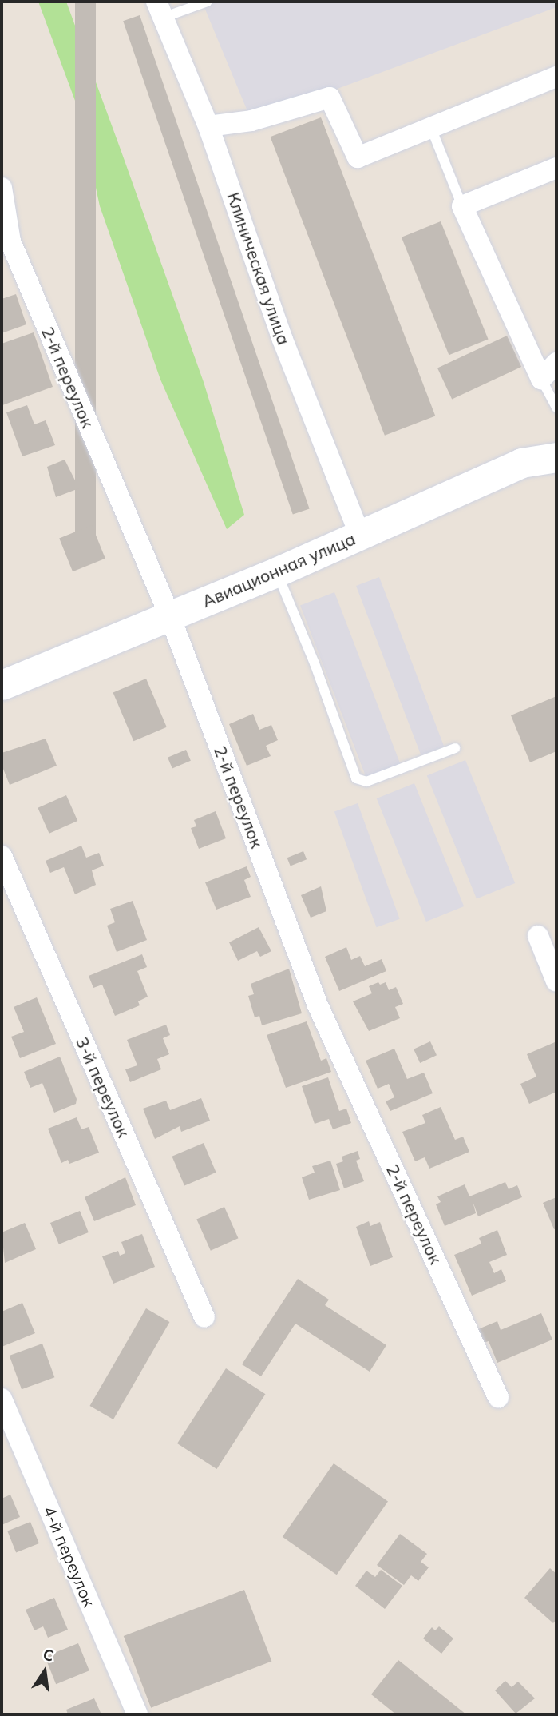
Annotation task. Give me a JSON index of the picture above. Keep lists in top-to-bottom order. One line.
{"streets":{"main road":["Авиационная улица"],"street":["Клиническая улица","2-й переулок","3-й переулок","4-й переулок"]},"crossings":[["Клиническая улица","Авиационная улица"],["2-й переулок","Авиационная улица"]],"north":"top"}
